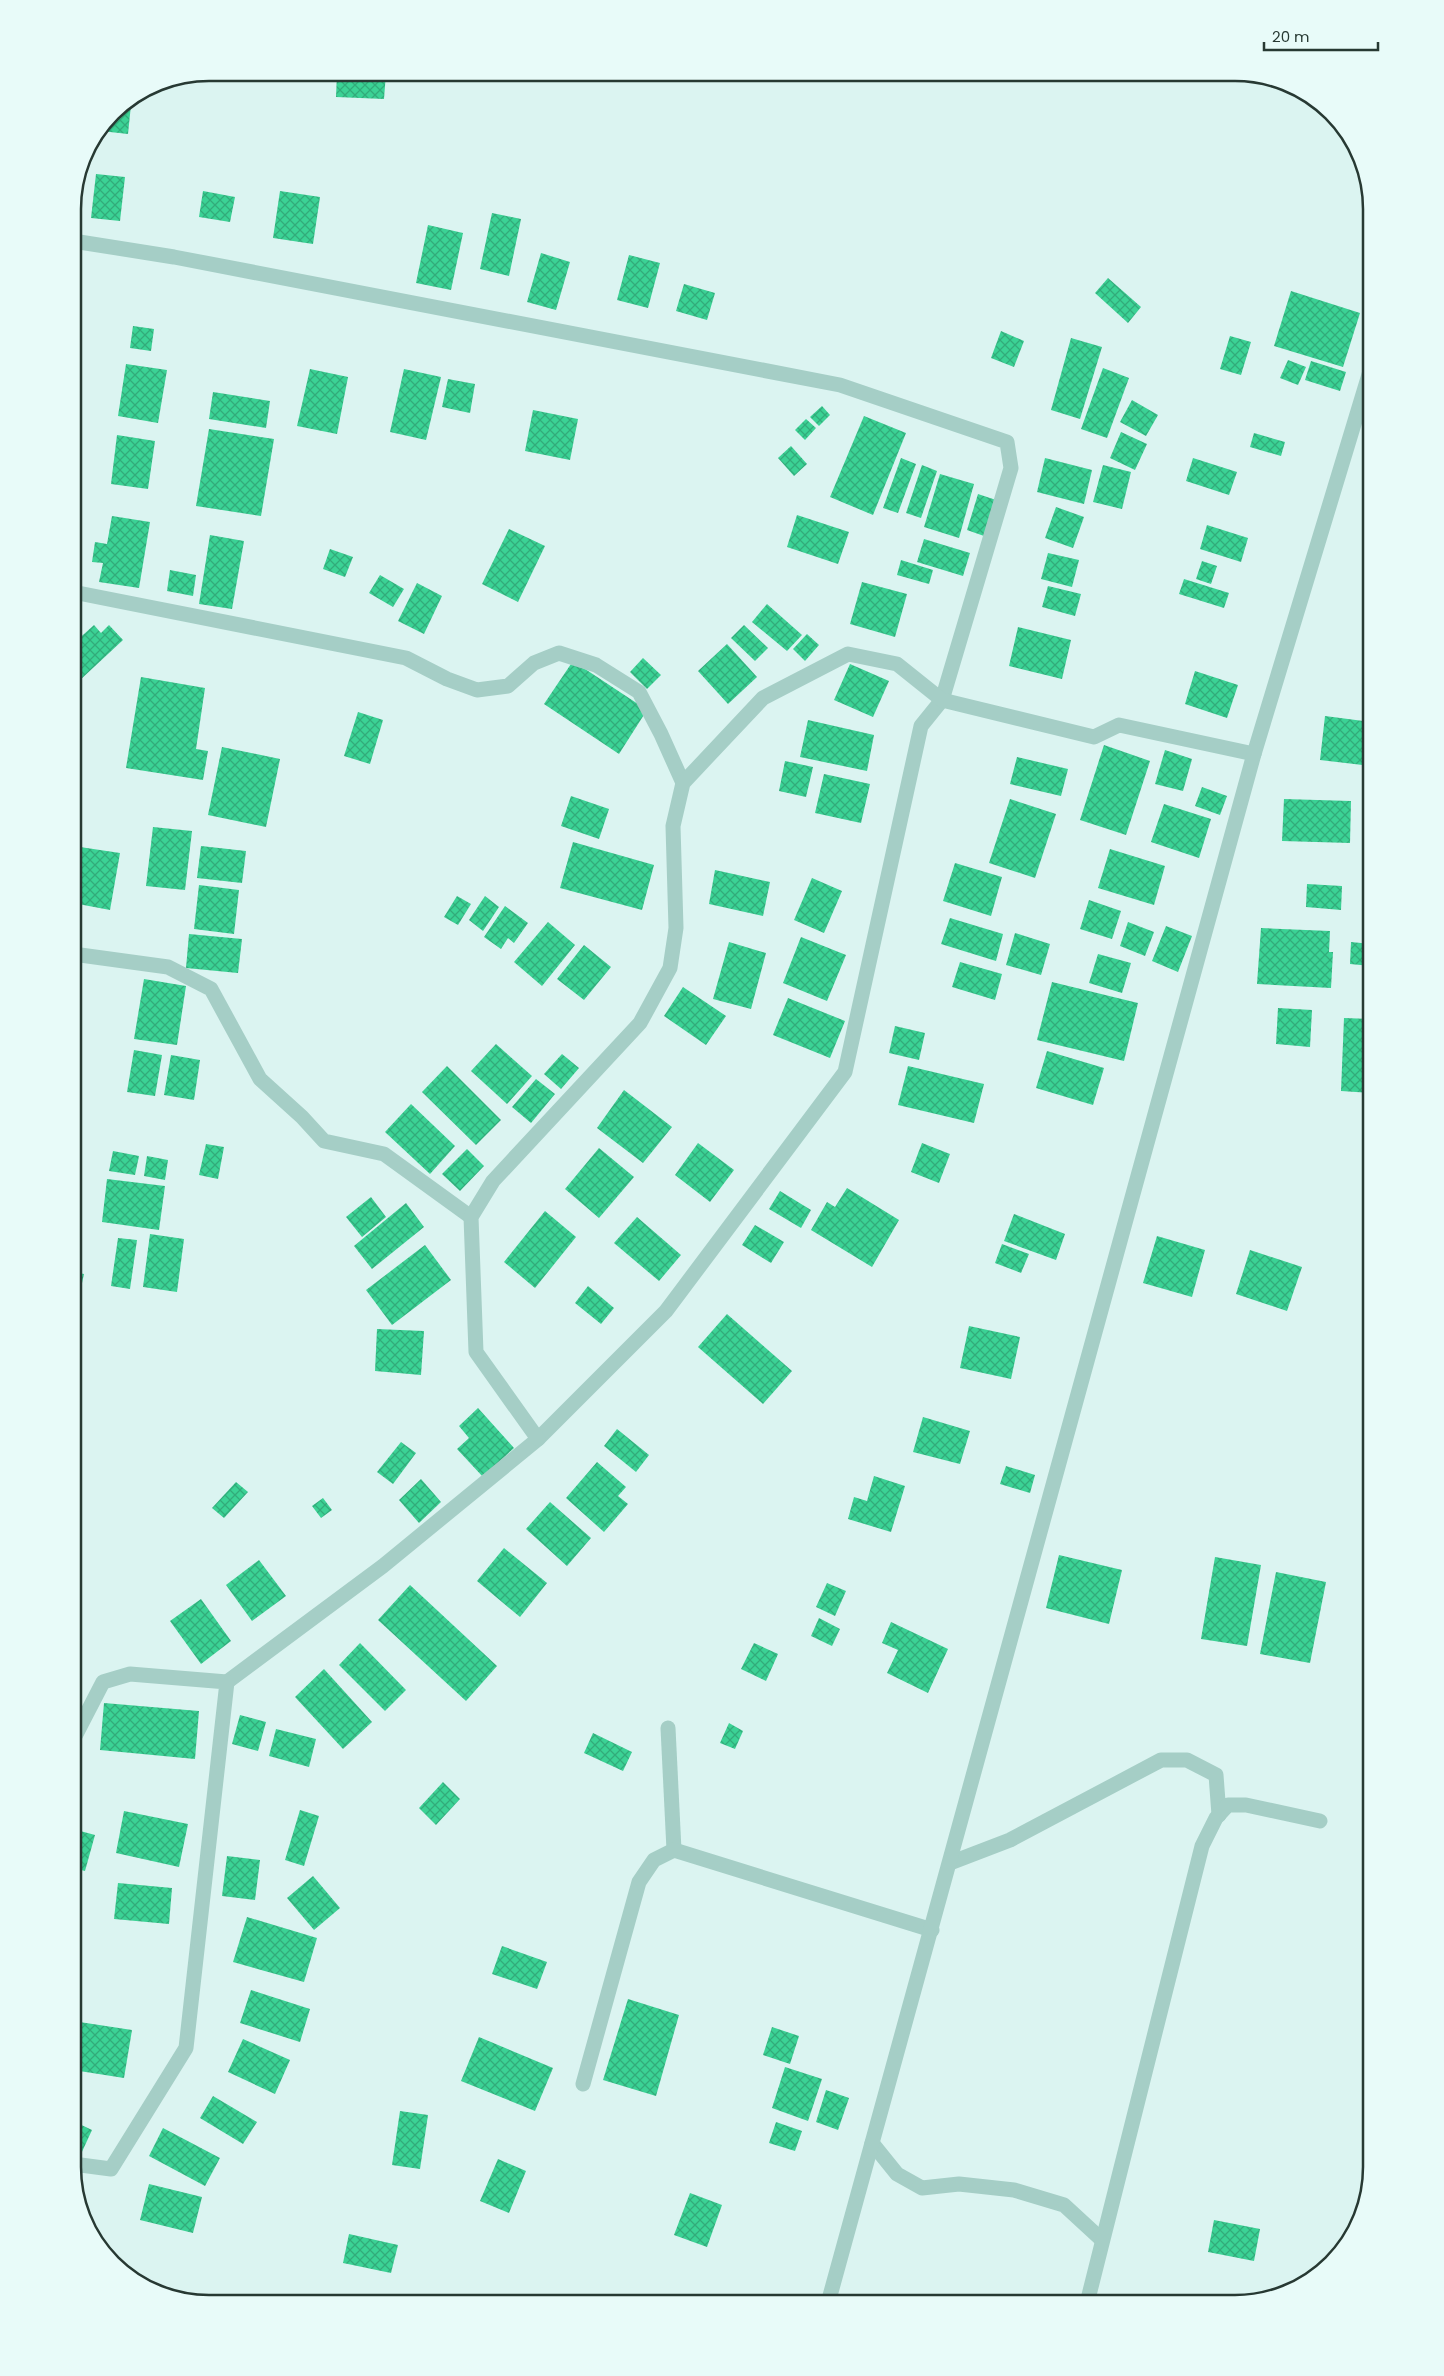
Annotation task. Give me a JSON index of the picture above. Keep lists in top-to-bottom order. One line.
{"scale_bar":"20 m"}
